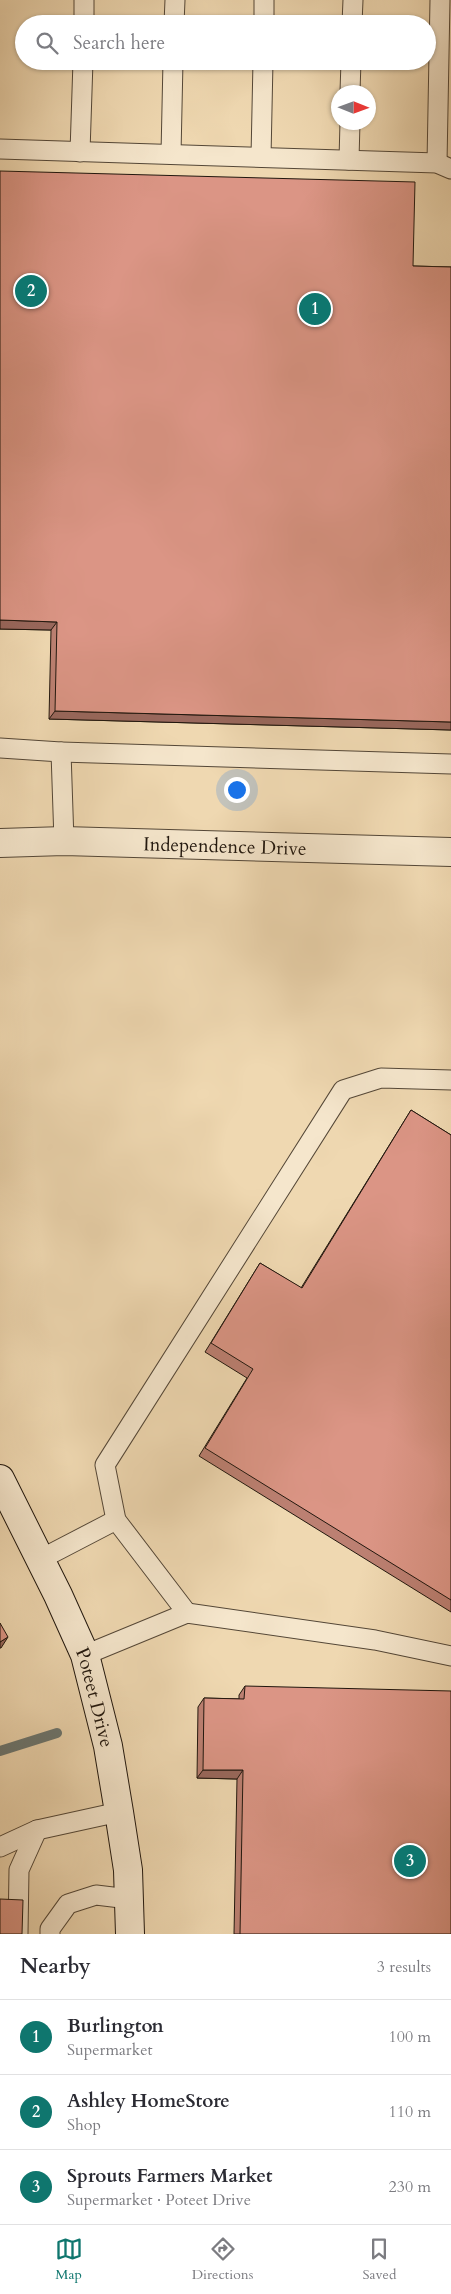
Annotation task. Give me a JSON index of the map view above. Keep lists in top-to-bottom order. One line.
{"streets":{"street":["Independence Drive","Poteet Drive"]},"north":"right","page":{"search":"Search here","pins":["2","1","3"],"heading":["Nearby","3 results"],"list":[{"mark":"1","name":"Burlington","note":"Supermarket","value":"100 m"},{"mark":"2","name":"Ashley HomeStore","note":"Shop","value":"110 m"},{"mark":"3","name":"Sprouts Farmers Market","note":"Supermarket · Poteet Drive","value":"230 m"}],"nav":["Map","Directions","Saved"]}}
